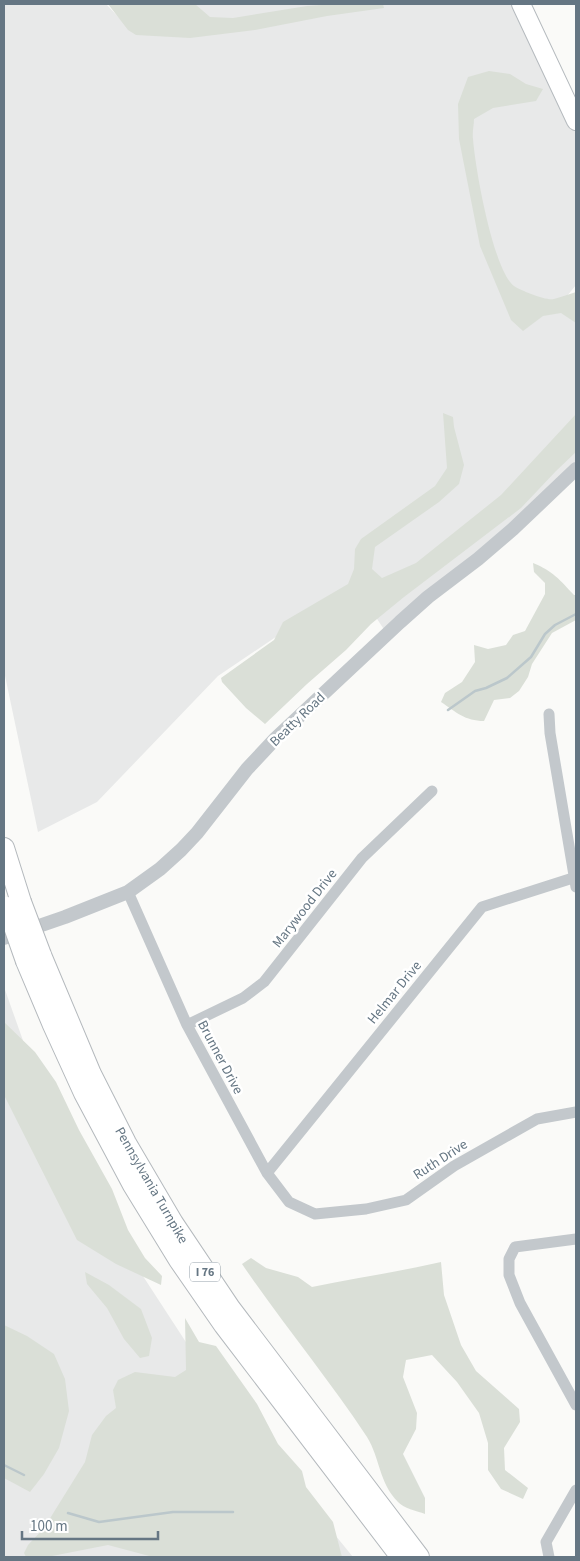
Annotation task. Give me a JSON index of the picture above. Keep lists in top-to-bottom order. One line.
{"streets":{"highway":["Pennsylvania Turnpike","I 76"],"street":["Beatty Road","Marywood Drive","Helmar Drive","Brunner Drive","Ruth Drive"]},"crossings":[["Beatty Road","Brunner Drive"],["Marywood Drive","Brunner Drive"],["Helmar Drive","Brunner Drive"],["Brunner Drive","Ruth Drive"]],"scale_bar":"100 m"}
